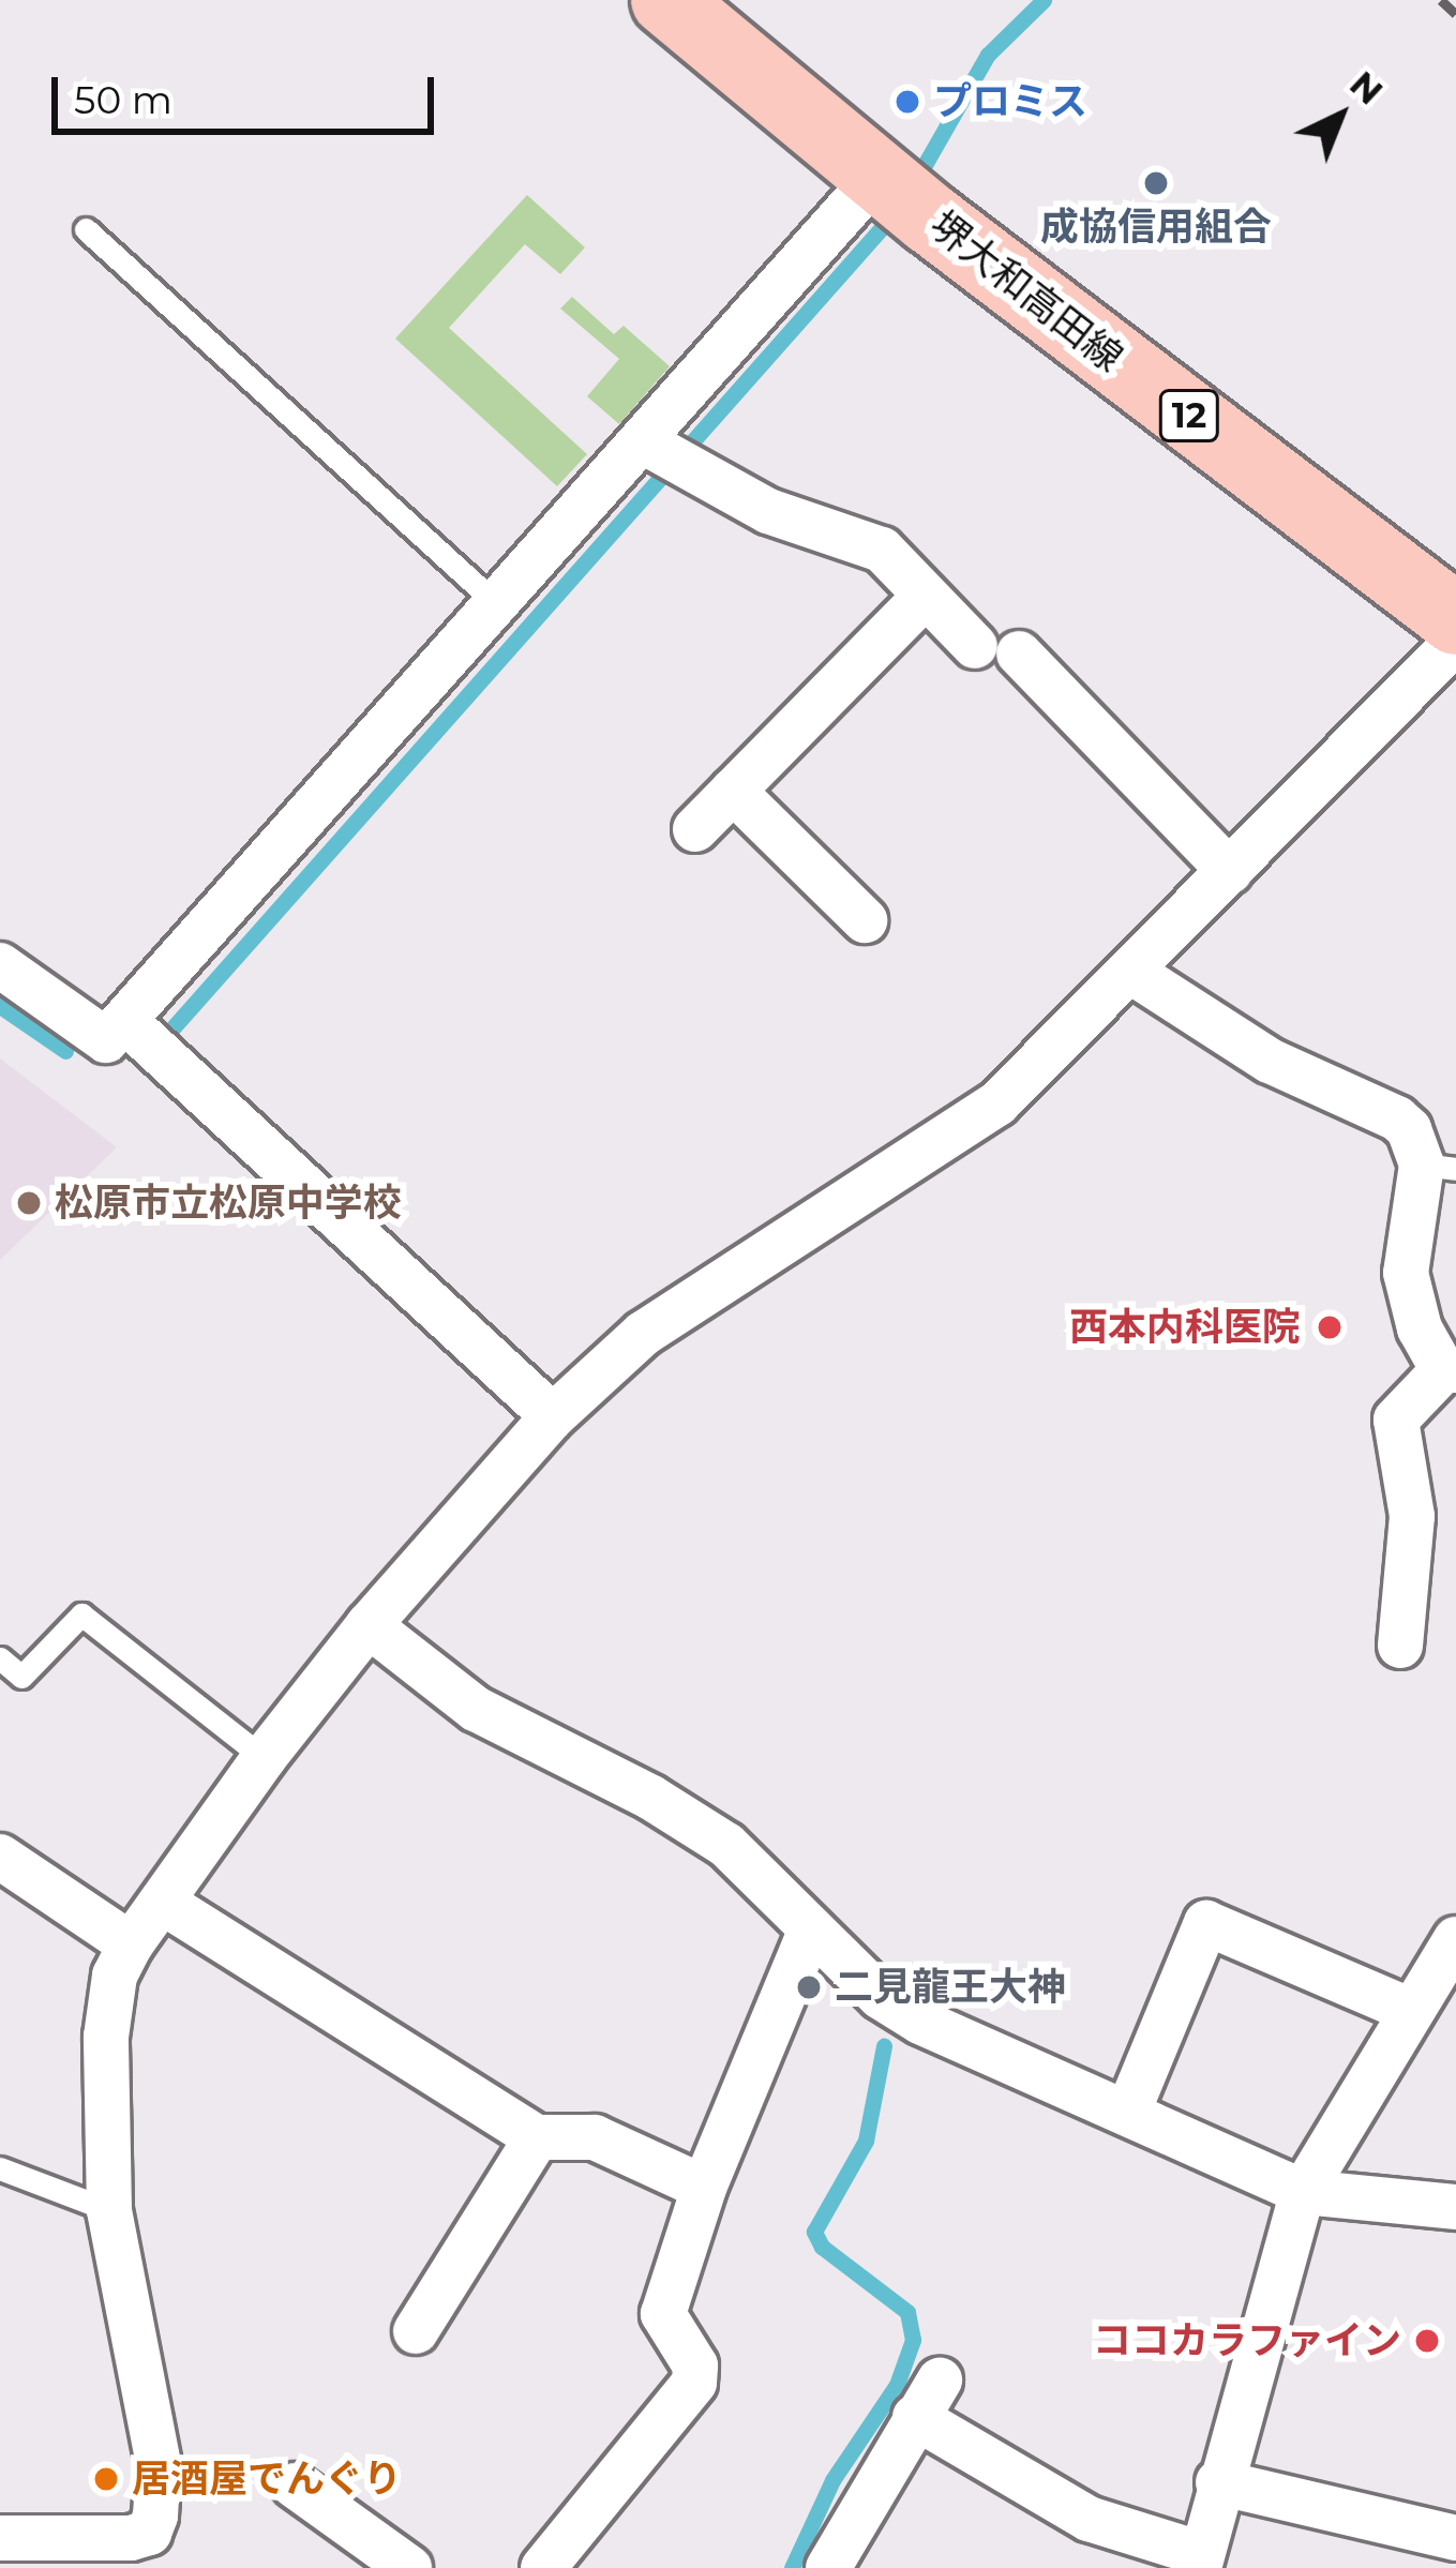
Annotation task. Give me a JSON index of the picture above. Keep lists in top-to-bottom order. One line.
{"streets":{"main road":["堺大和高田線","12"]},"places":["プロミス","成協信用組合","松原市立松原中学校","西本内科医院","二見龍王大神","ココカラファイン","居酒屋でんぐり"],"scale_bar":"50 m","north":"top right"}
